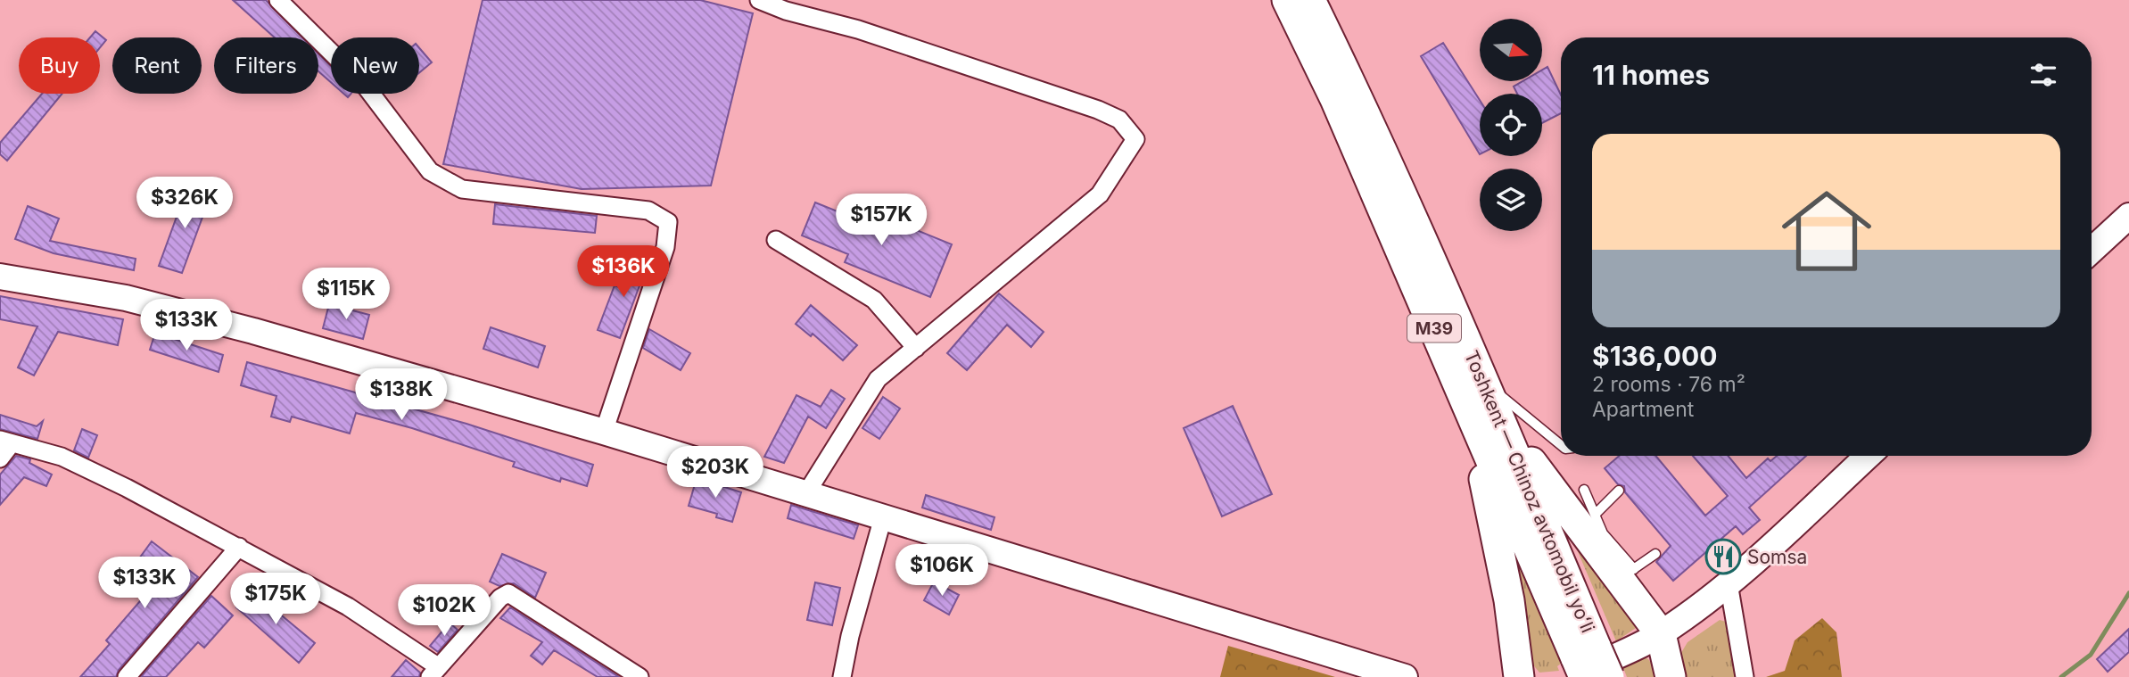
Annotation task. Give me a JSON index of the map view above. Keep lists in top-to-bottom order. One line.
{"streets":{"highway":["M39","Toshkent — Chinoz avtomobil yoʻli"]},"places":{"restaurant":["Somsa"]},"north":"right","page":{"chip":["Buy","Rent","Filters","New"],"heading":"11 homes","list":[{"name":"$136,000","note":"2 rooms · 76 m² · Apartment"}],"price":["$326K","$157K","$136K","$115K","$133K","$138K","$203K","$106K","$133K","$175K","$102K"]}}
